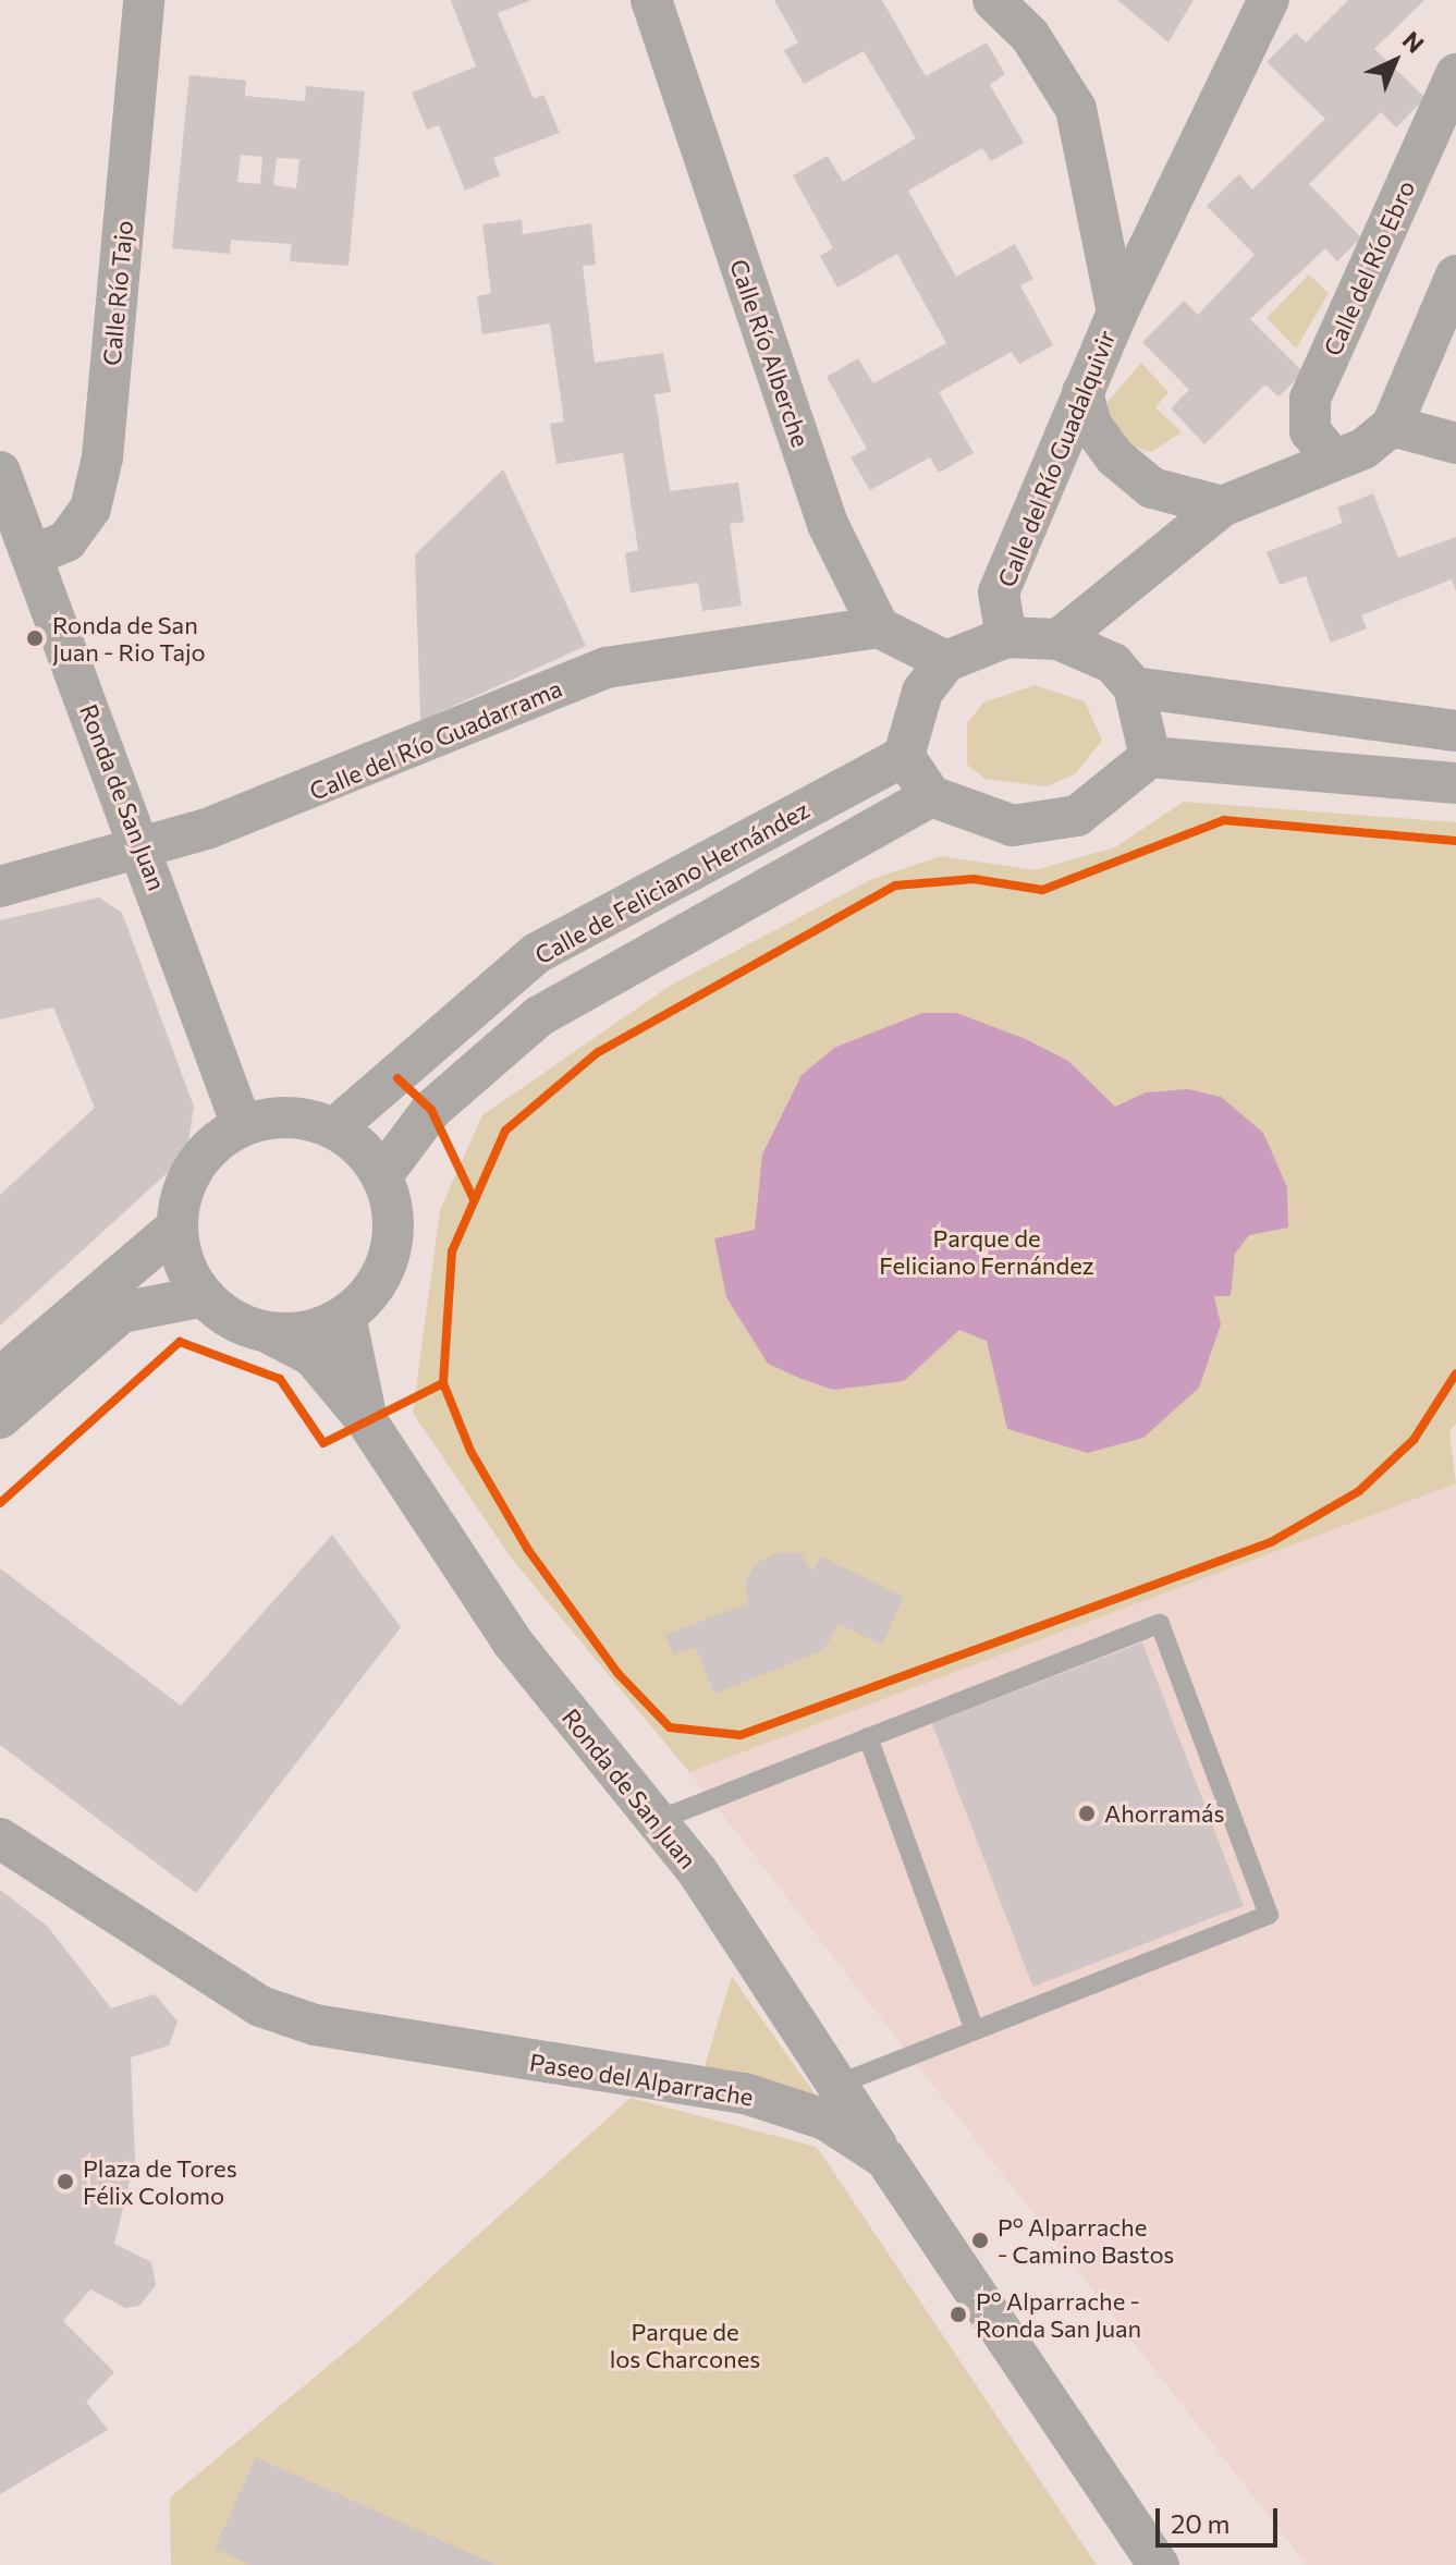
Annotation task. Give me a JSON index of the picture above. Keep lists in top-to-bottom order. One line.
{"streets":{"street":["Calle del Río Ebro","Calle Río Tajo","Calle Río Alberche","Calle del Río Guadalquivir","Calle del Río Guadarrama","Ronda de San Juan","Calle de Feliciano Hernández","Paseo del Alparrache"]},"crossings":[["Calle Río Tajo","Ronda de San Juan"],["Calle Río Alberche","Calle del Río Guadarrama"],["Calle del Río Guadalquivir","Calle de Feliciano Hernández"],["Calle del Río Guadarrama","Ronda de San Juan"],["Ronda de San Juan","Calle de Feliciano Hernández"],["Ronda de San Juan","Paseo del Alparrache"]],"parks":["Parque de Feliciano Fernández","Parque de los Charcones"],"places":["Ronda de San Juan - Rio Tajo","Ahorramás","Plaza de Tores Félix Colomo","Pº Alparrache - Camino Bastos","Pº Alparrache - Ronda San Juan"],"scale_bar":"20 m","north":"top right"}
